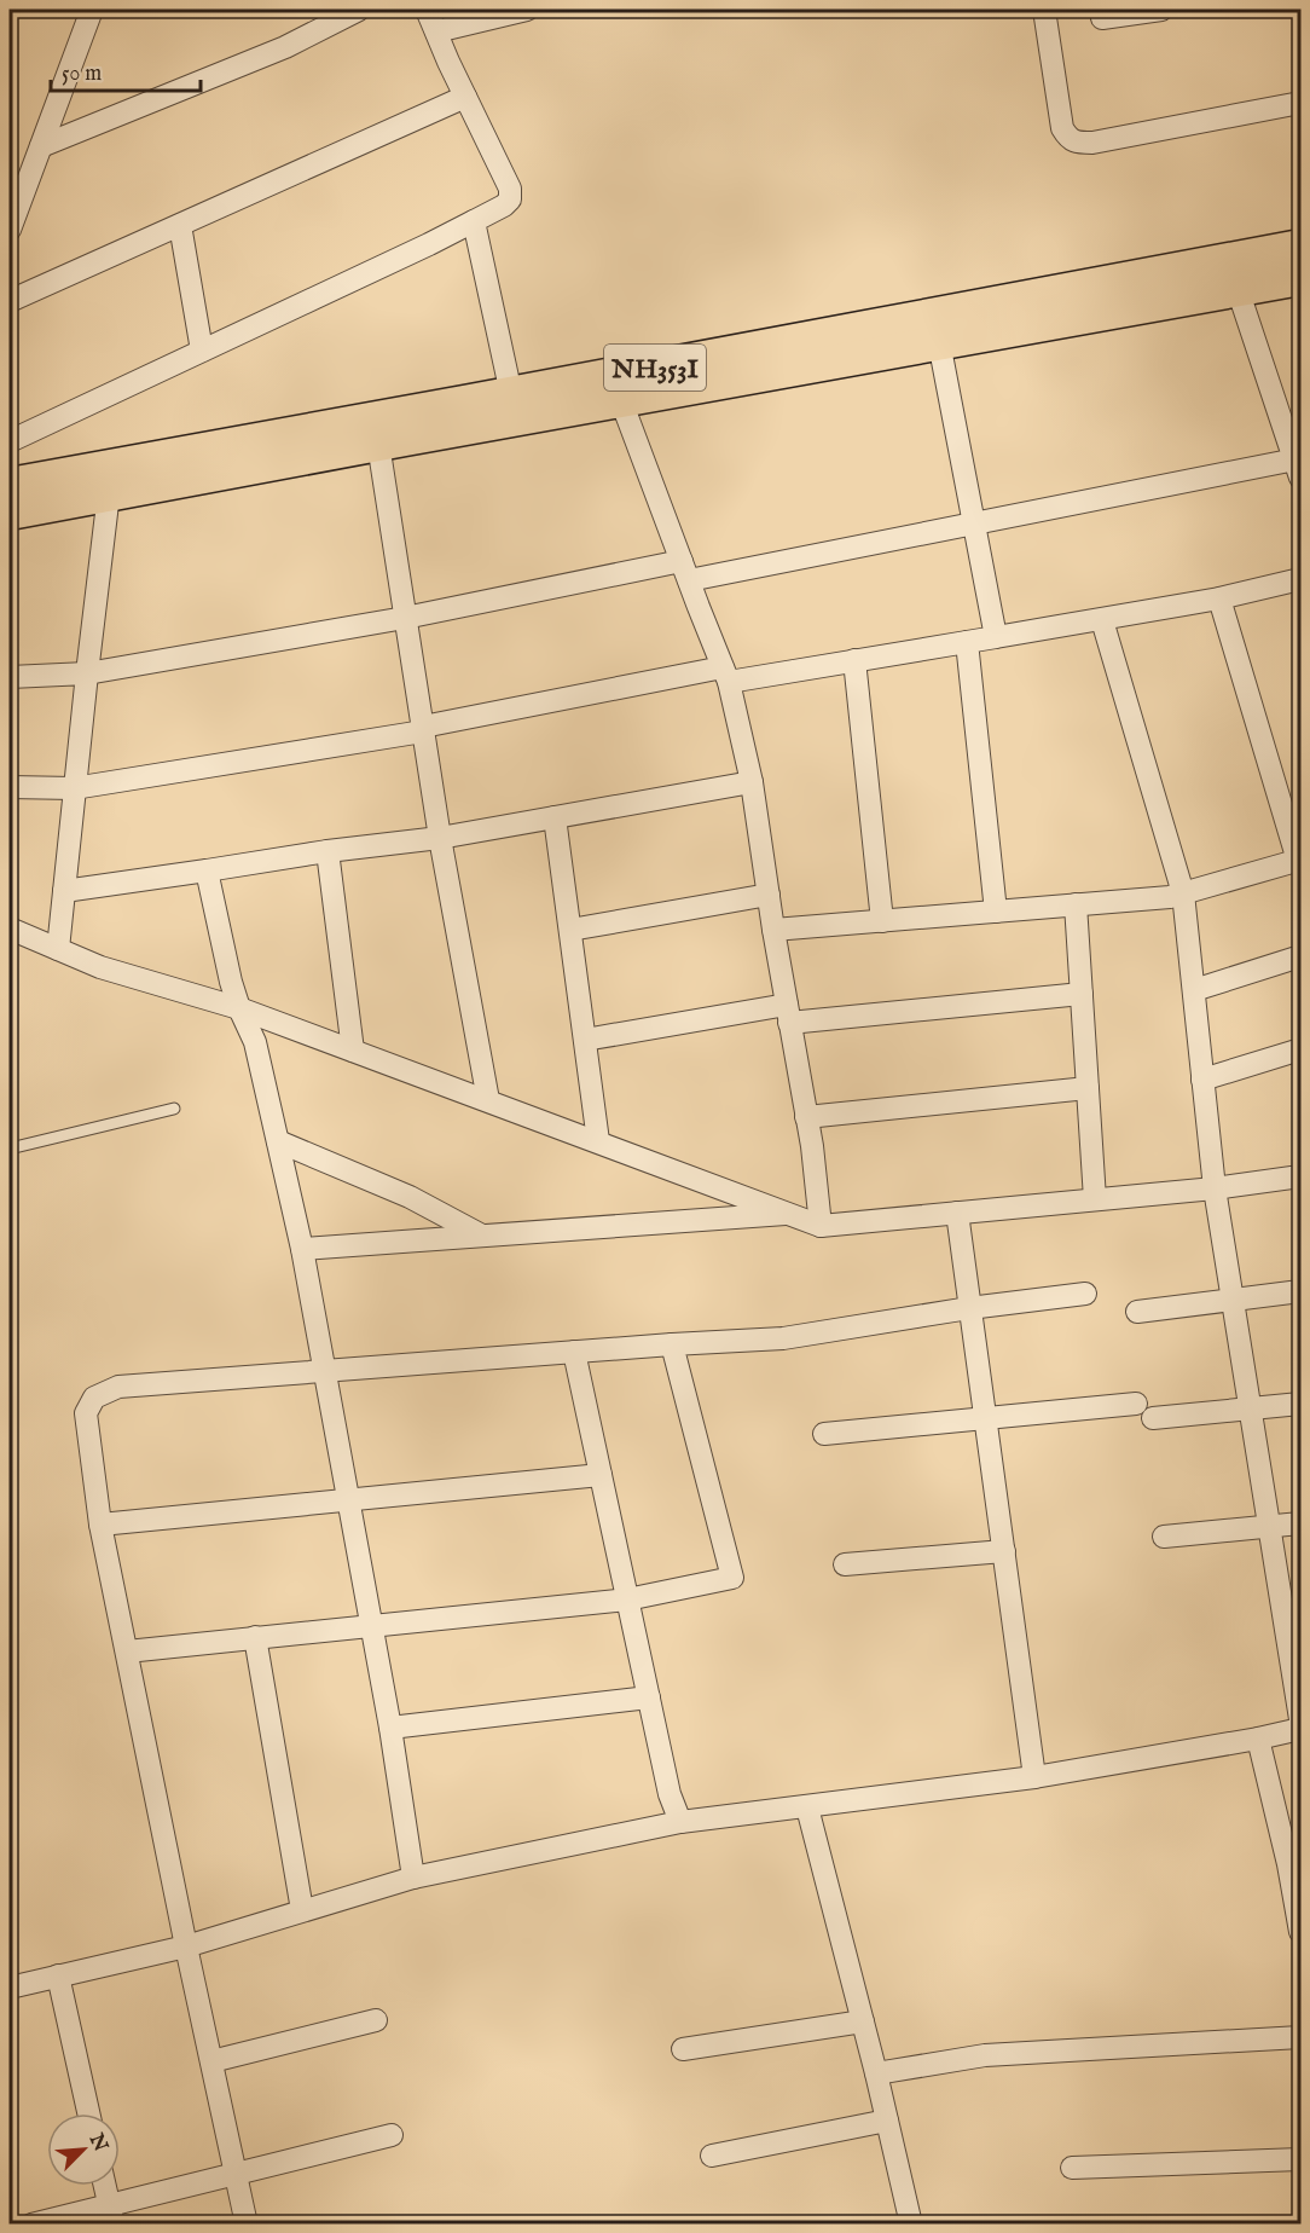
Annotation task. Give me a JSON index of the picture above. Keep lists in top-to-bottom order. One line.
{"streets":{"highway":["NH353I"]},"scale_bar":"50 m","north":"top right"}
